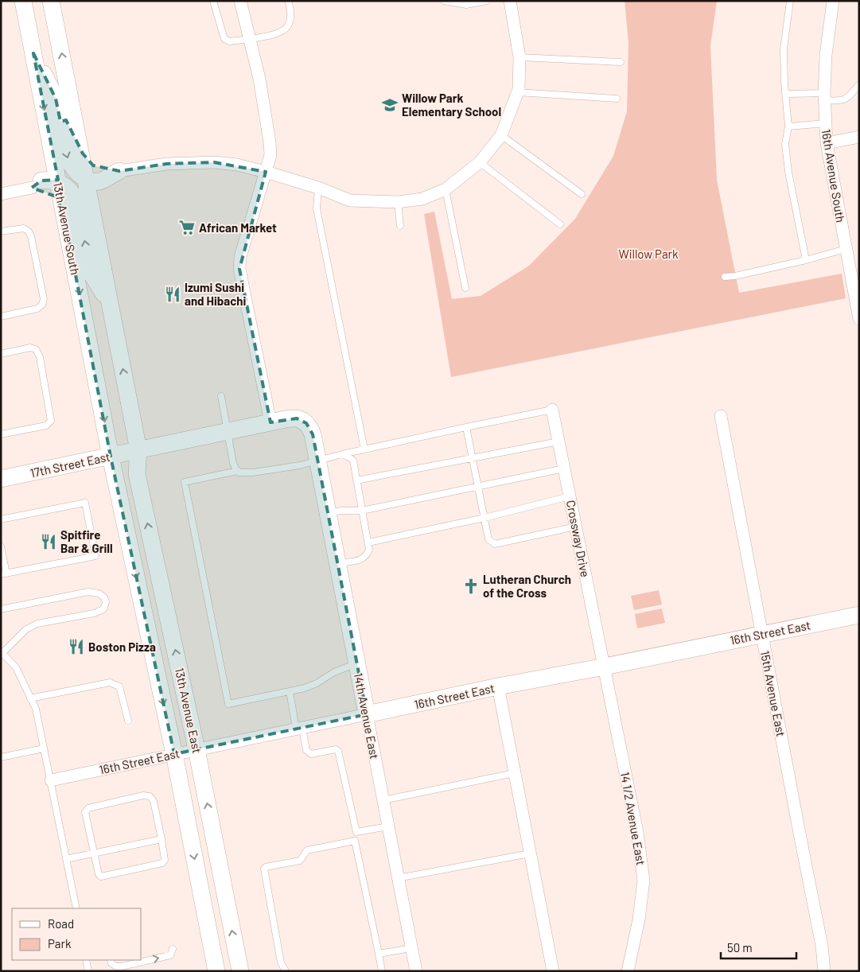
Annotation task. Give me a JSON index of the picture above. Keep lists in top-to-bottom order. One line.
{"streets":{"main road":["13th Avenue South","17th Street East","16th Street East","13th Avenue East","14th Avenue East"],"street":["16th Avenue South","Crossway Drive","15th Avenue East","14 1/2 Avenue East"]},"crossings":[["13th Avenue South","17th Street East"],["13th Avenue South","13th Avenue East"],["17th Street East","13th Avenue East"],["17th Street East","14th Avenue East"],["Crossway Drive","16th Street East"],["Crossway Drive","14 1/2 Avenue East"],["16th Street East","15th Avenue East"],["16th Street East","13th Avenue East"],["16th Street East","14th Avenue East"],["16th Street East","14 1/2 Avenue East"]],"parks":["Willow Park"],"places":{"school or university":["Willow Park Elementary School"],"supermarket":["African Market"],"restaurant":["Izumi Sushi and Hibachi","Spitfire Bar & Grill","Boston Pizza"],"church":["Lutheran Church of the Cross"]},"legend":["Road","Park"],"scale_bar":"50 m"}
